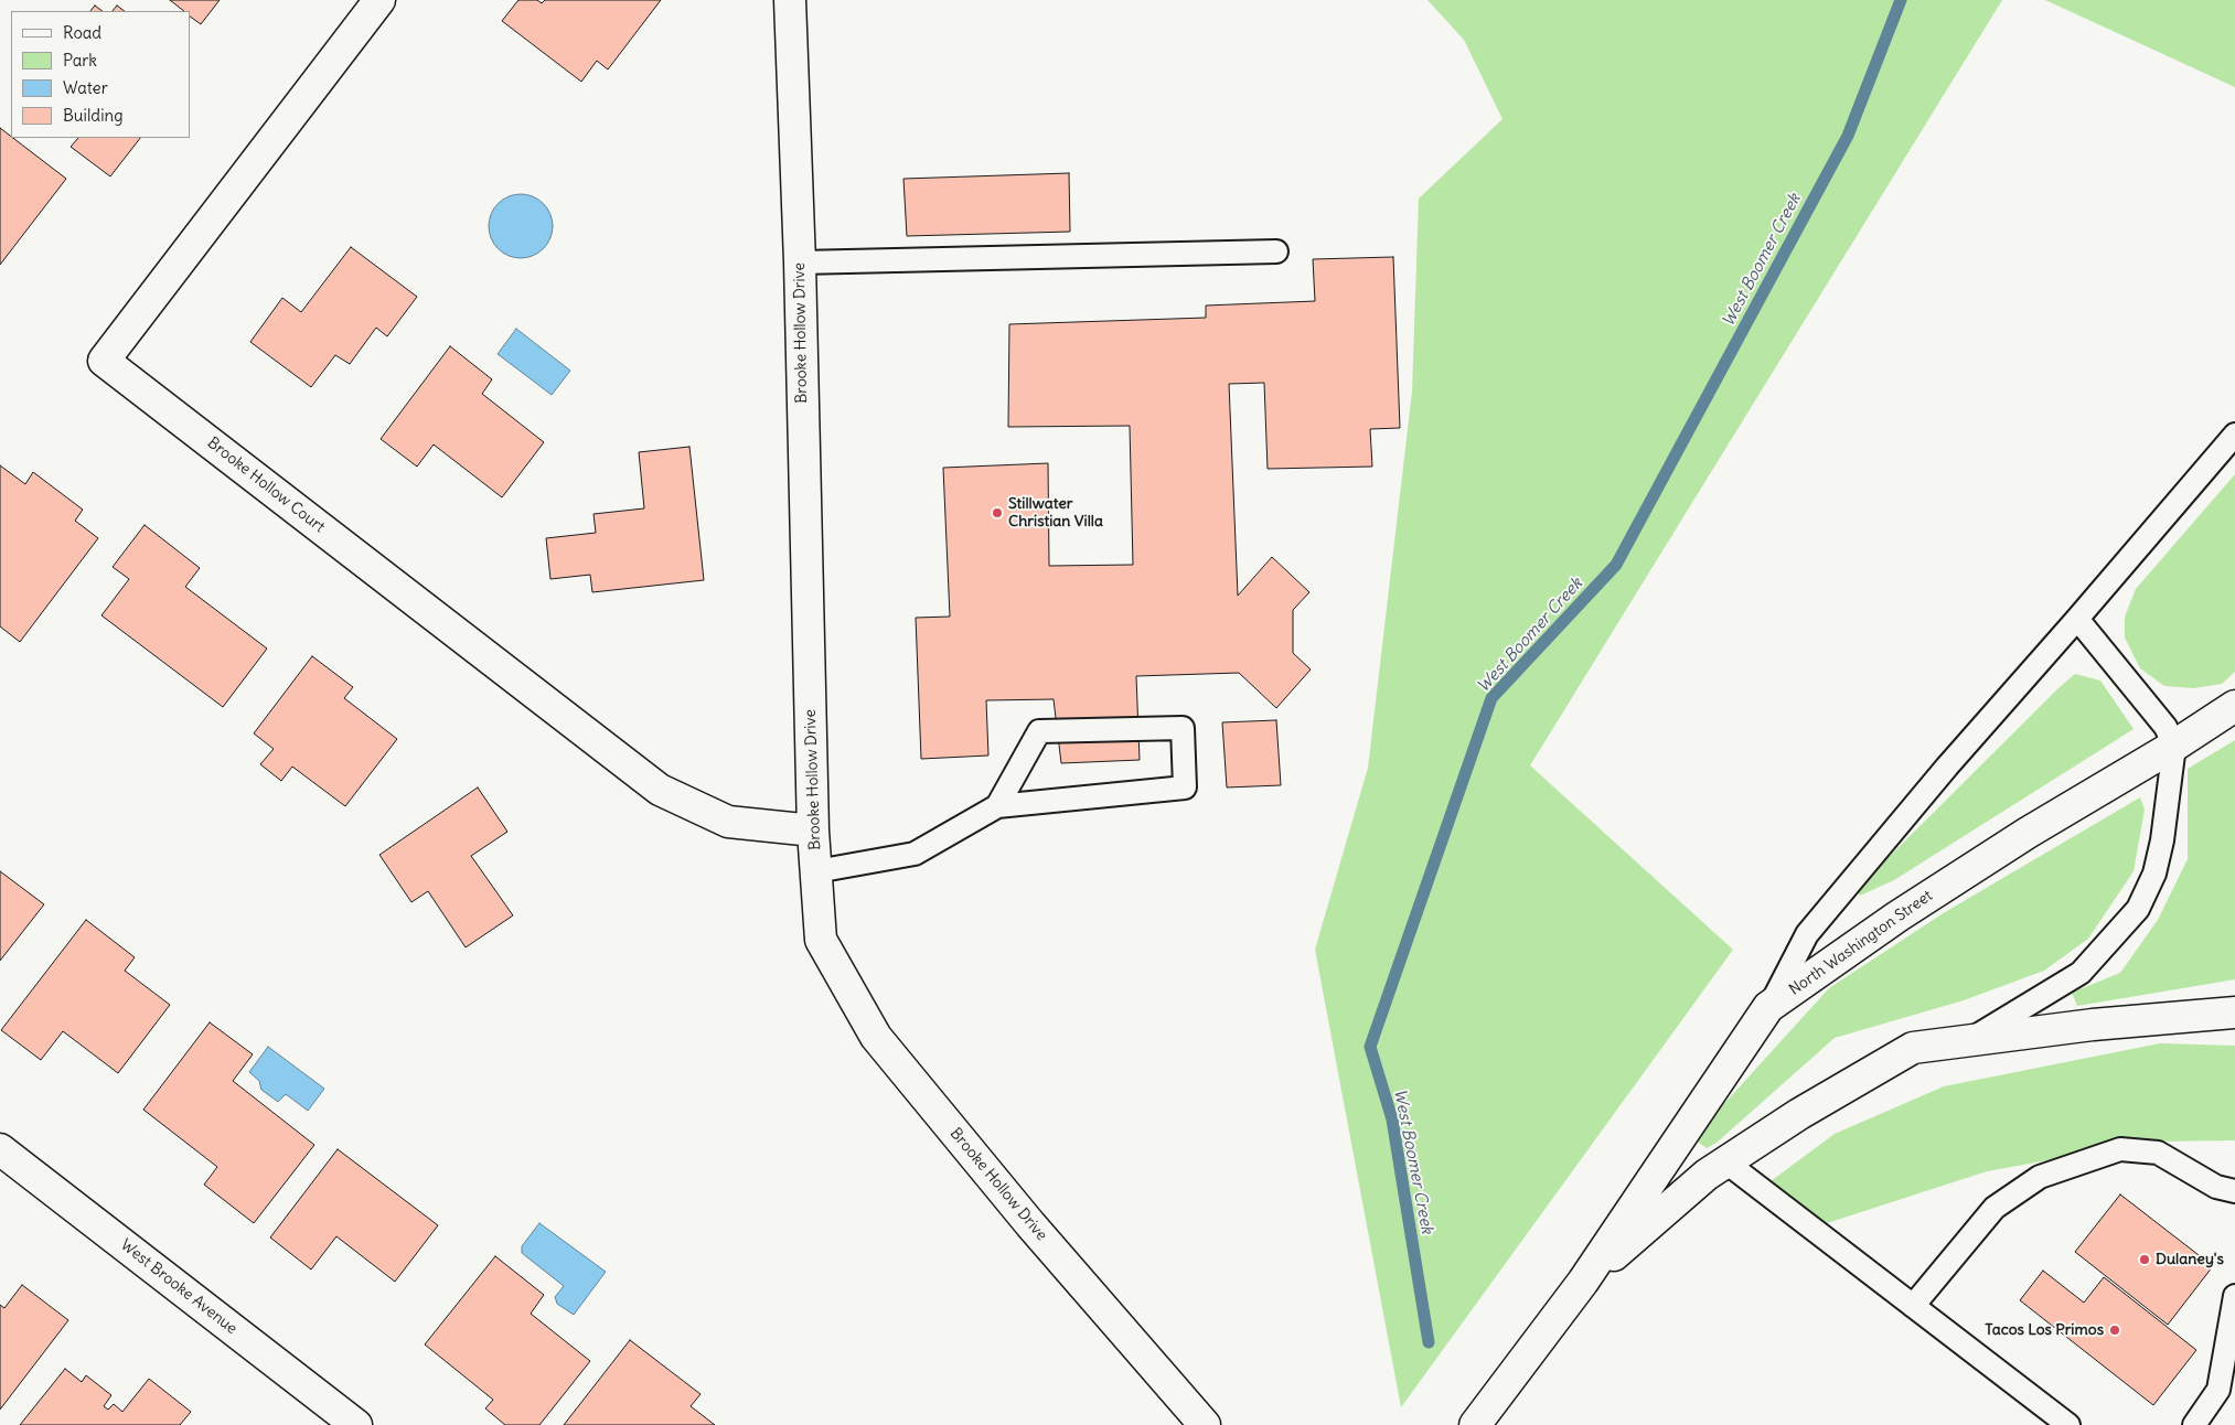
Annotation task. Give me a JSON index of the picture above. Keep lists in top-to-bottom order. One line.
{"streets":{"street":["Brooke Hollow Drive","Brooke Hollow Court","North Washington Street","West Brooke Avenue"]},"crossings":[["Brooke Hollow Drive","Brooke Hollow Court"]],"water":["West Boomer Creek"],"places":["Stillwater Christian Villa","Dulaney's","Tacos Los Primos"],"legend":["Road","Park","Water","Building"]}
